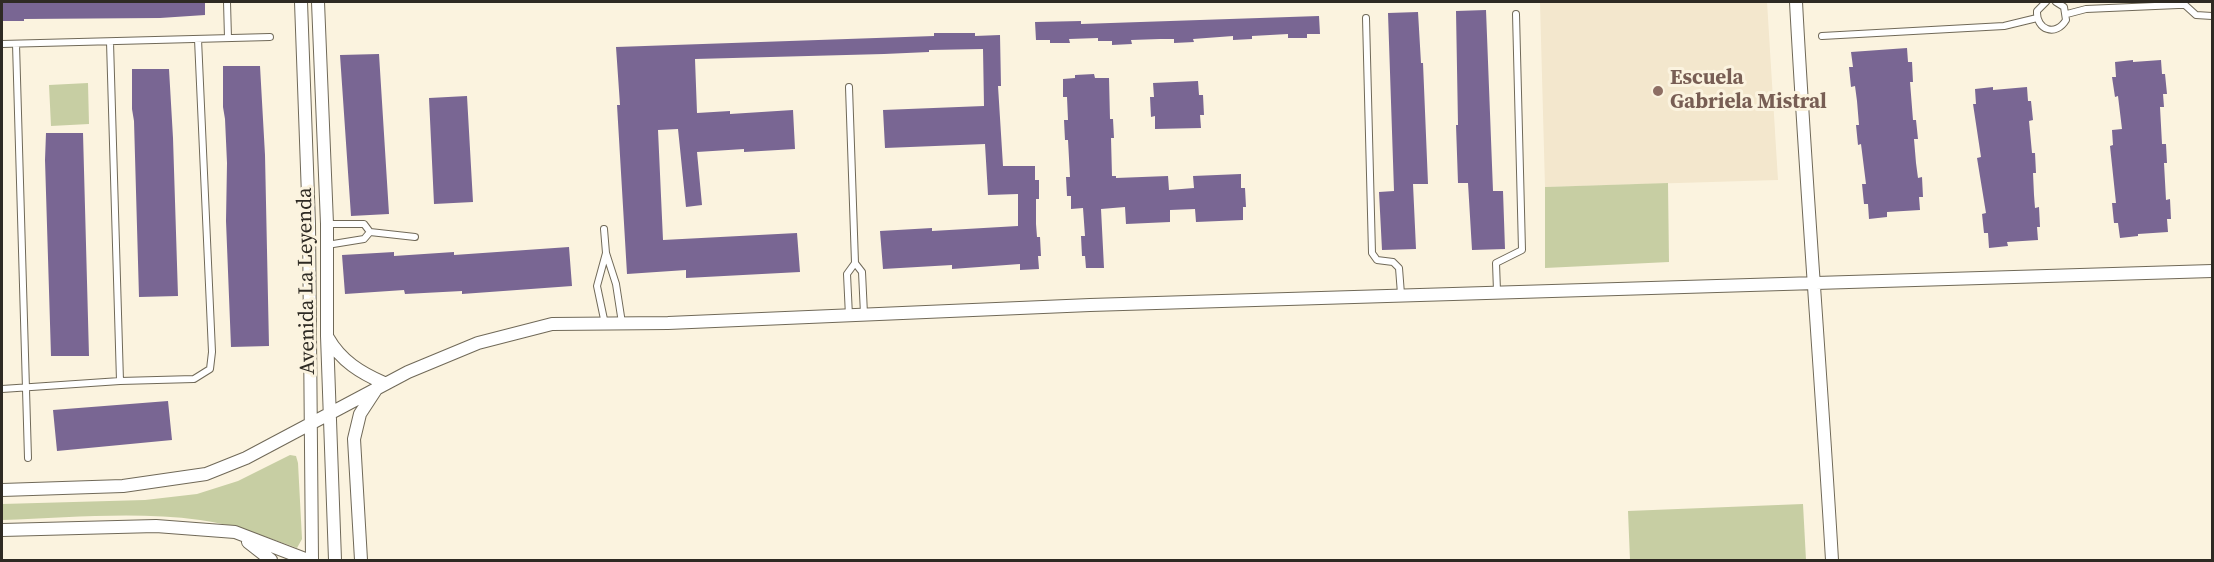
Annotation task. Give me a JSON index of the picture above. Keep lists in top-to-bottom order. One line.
{"streets":{"street":["Avenida La Leyenda"]},"places":["Escuela Gabriela Mistral"]}
